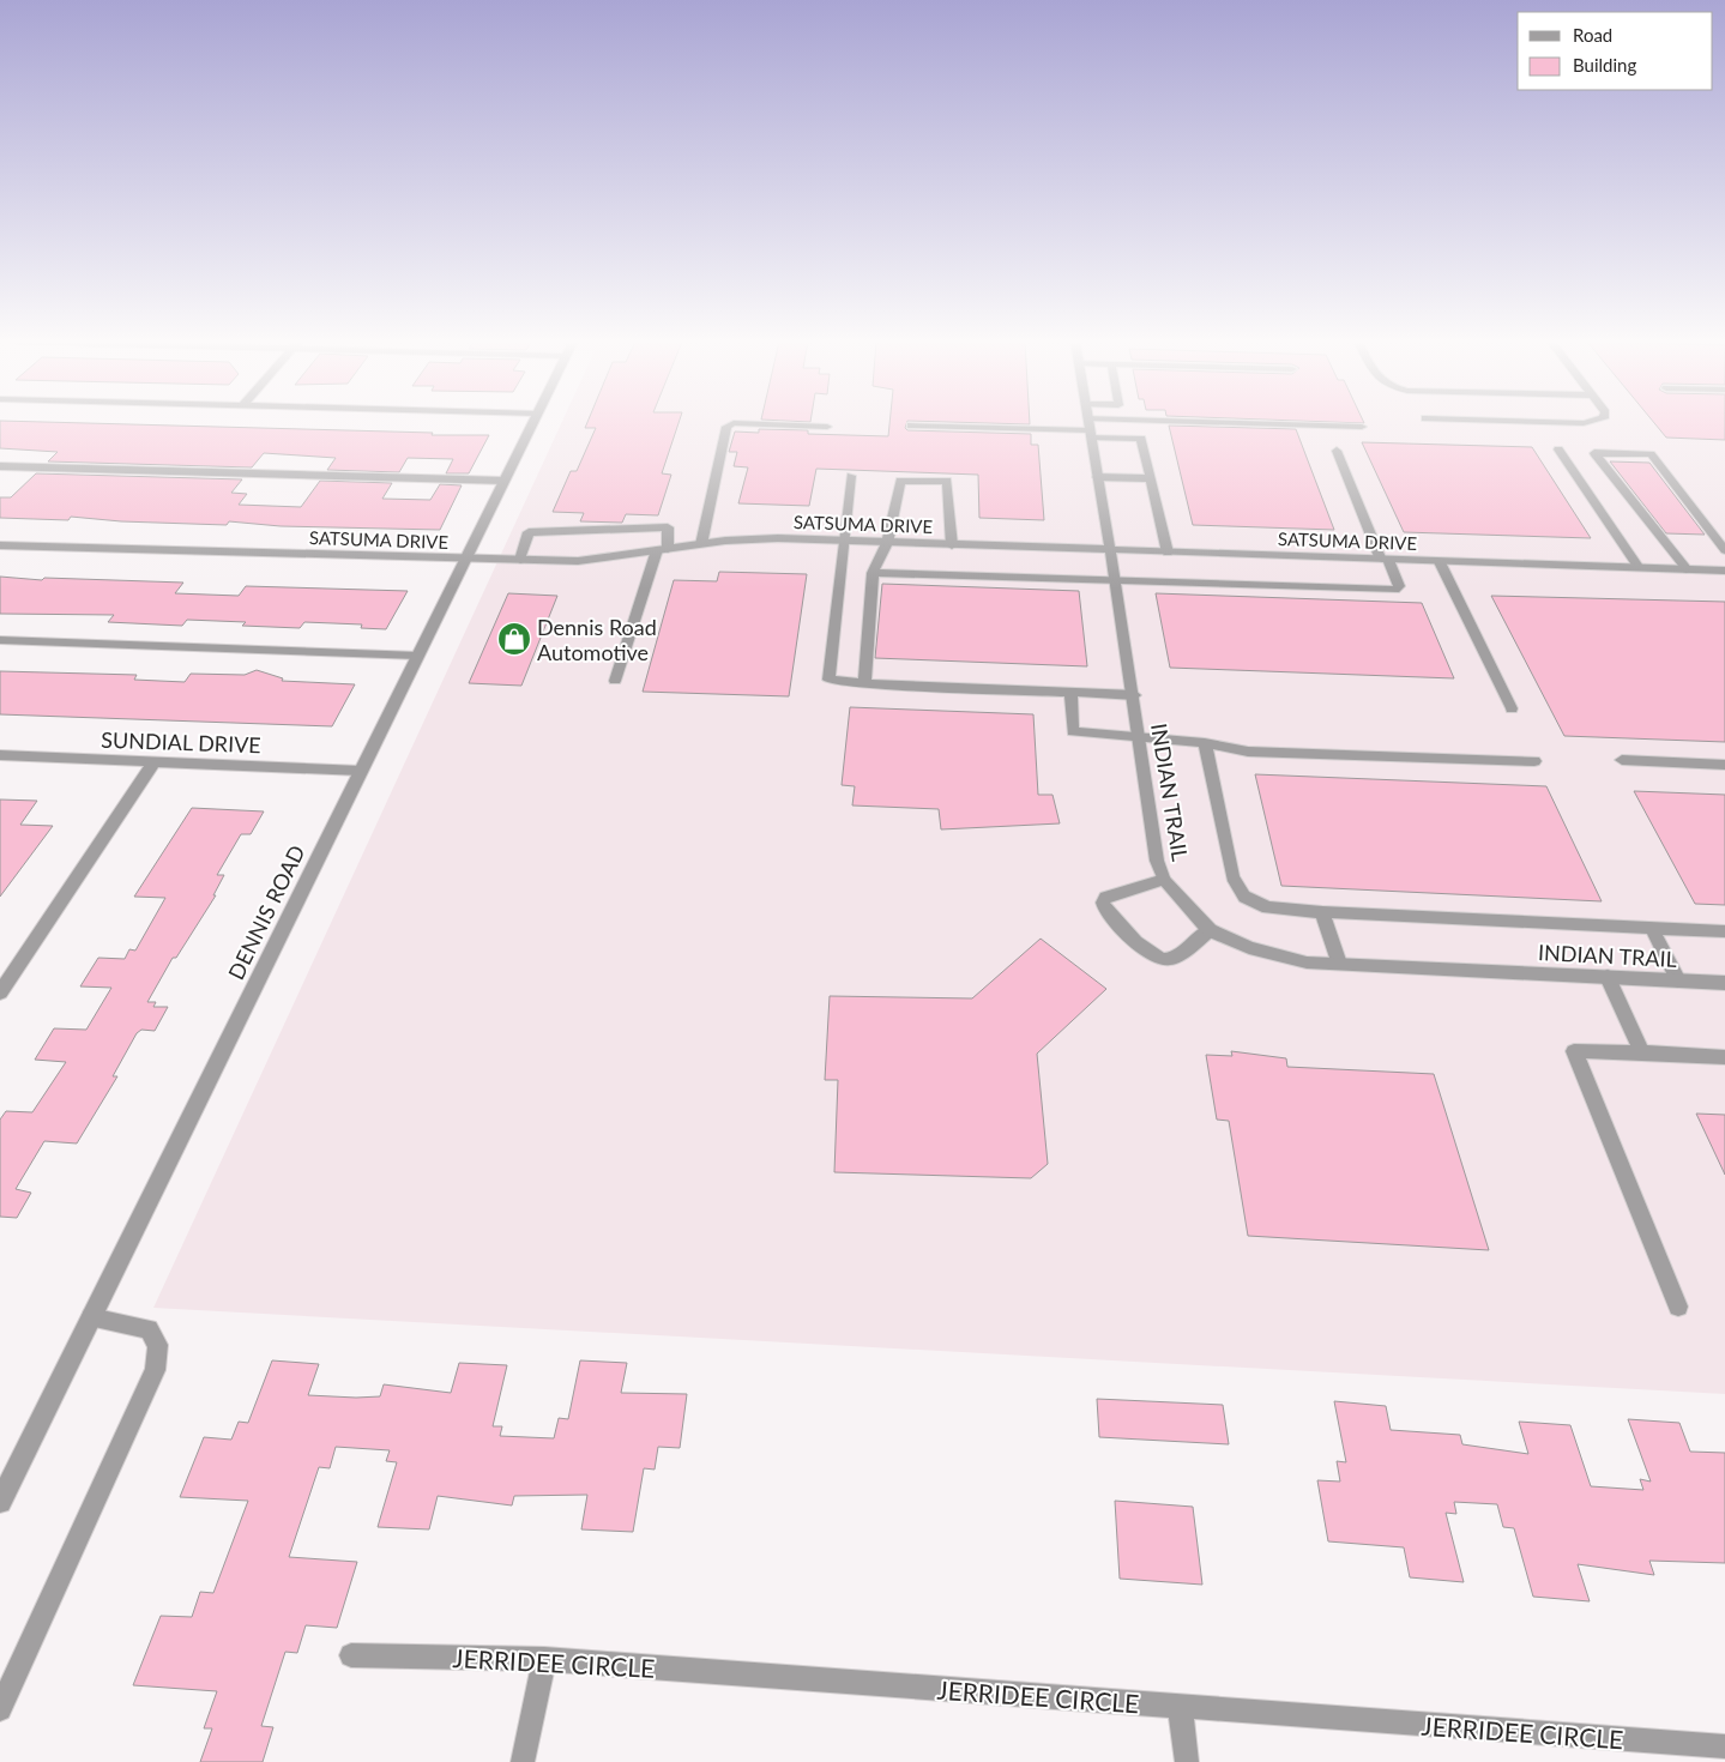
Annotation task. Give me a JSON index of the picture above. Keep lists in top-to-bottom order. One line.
{"streets":{"street":["SATSUMA DRIVE","SUNDIAL DRIVE","INDIAN TRAIL","DENNIS ROAD","JERRIDEE CIRCLE"]},"crossings":[["SATSUMA DRIVE","INDIAN TRAIL"],["SATSUMA DRIVE","DENNIS ROAD"],["SUNDIAL DRIVE","DENNIS ROAD"]],"places":{"shop":["Dennis Road Automotive"]},"legend":["Road","Building"]}
